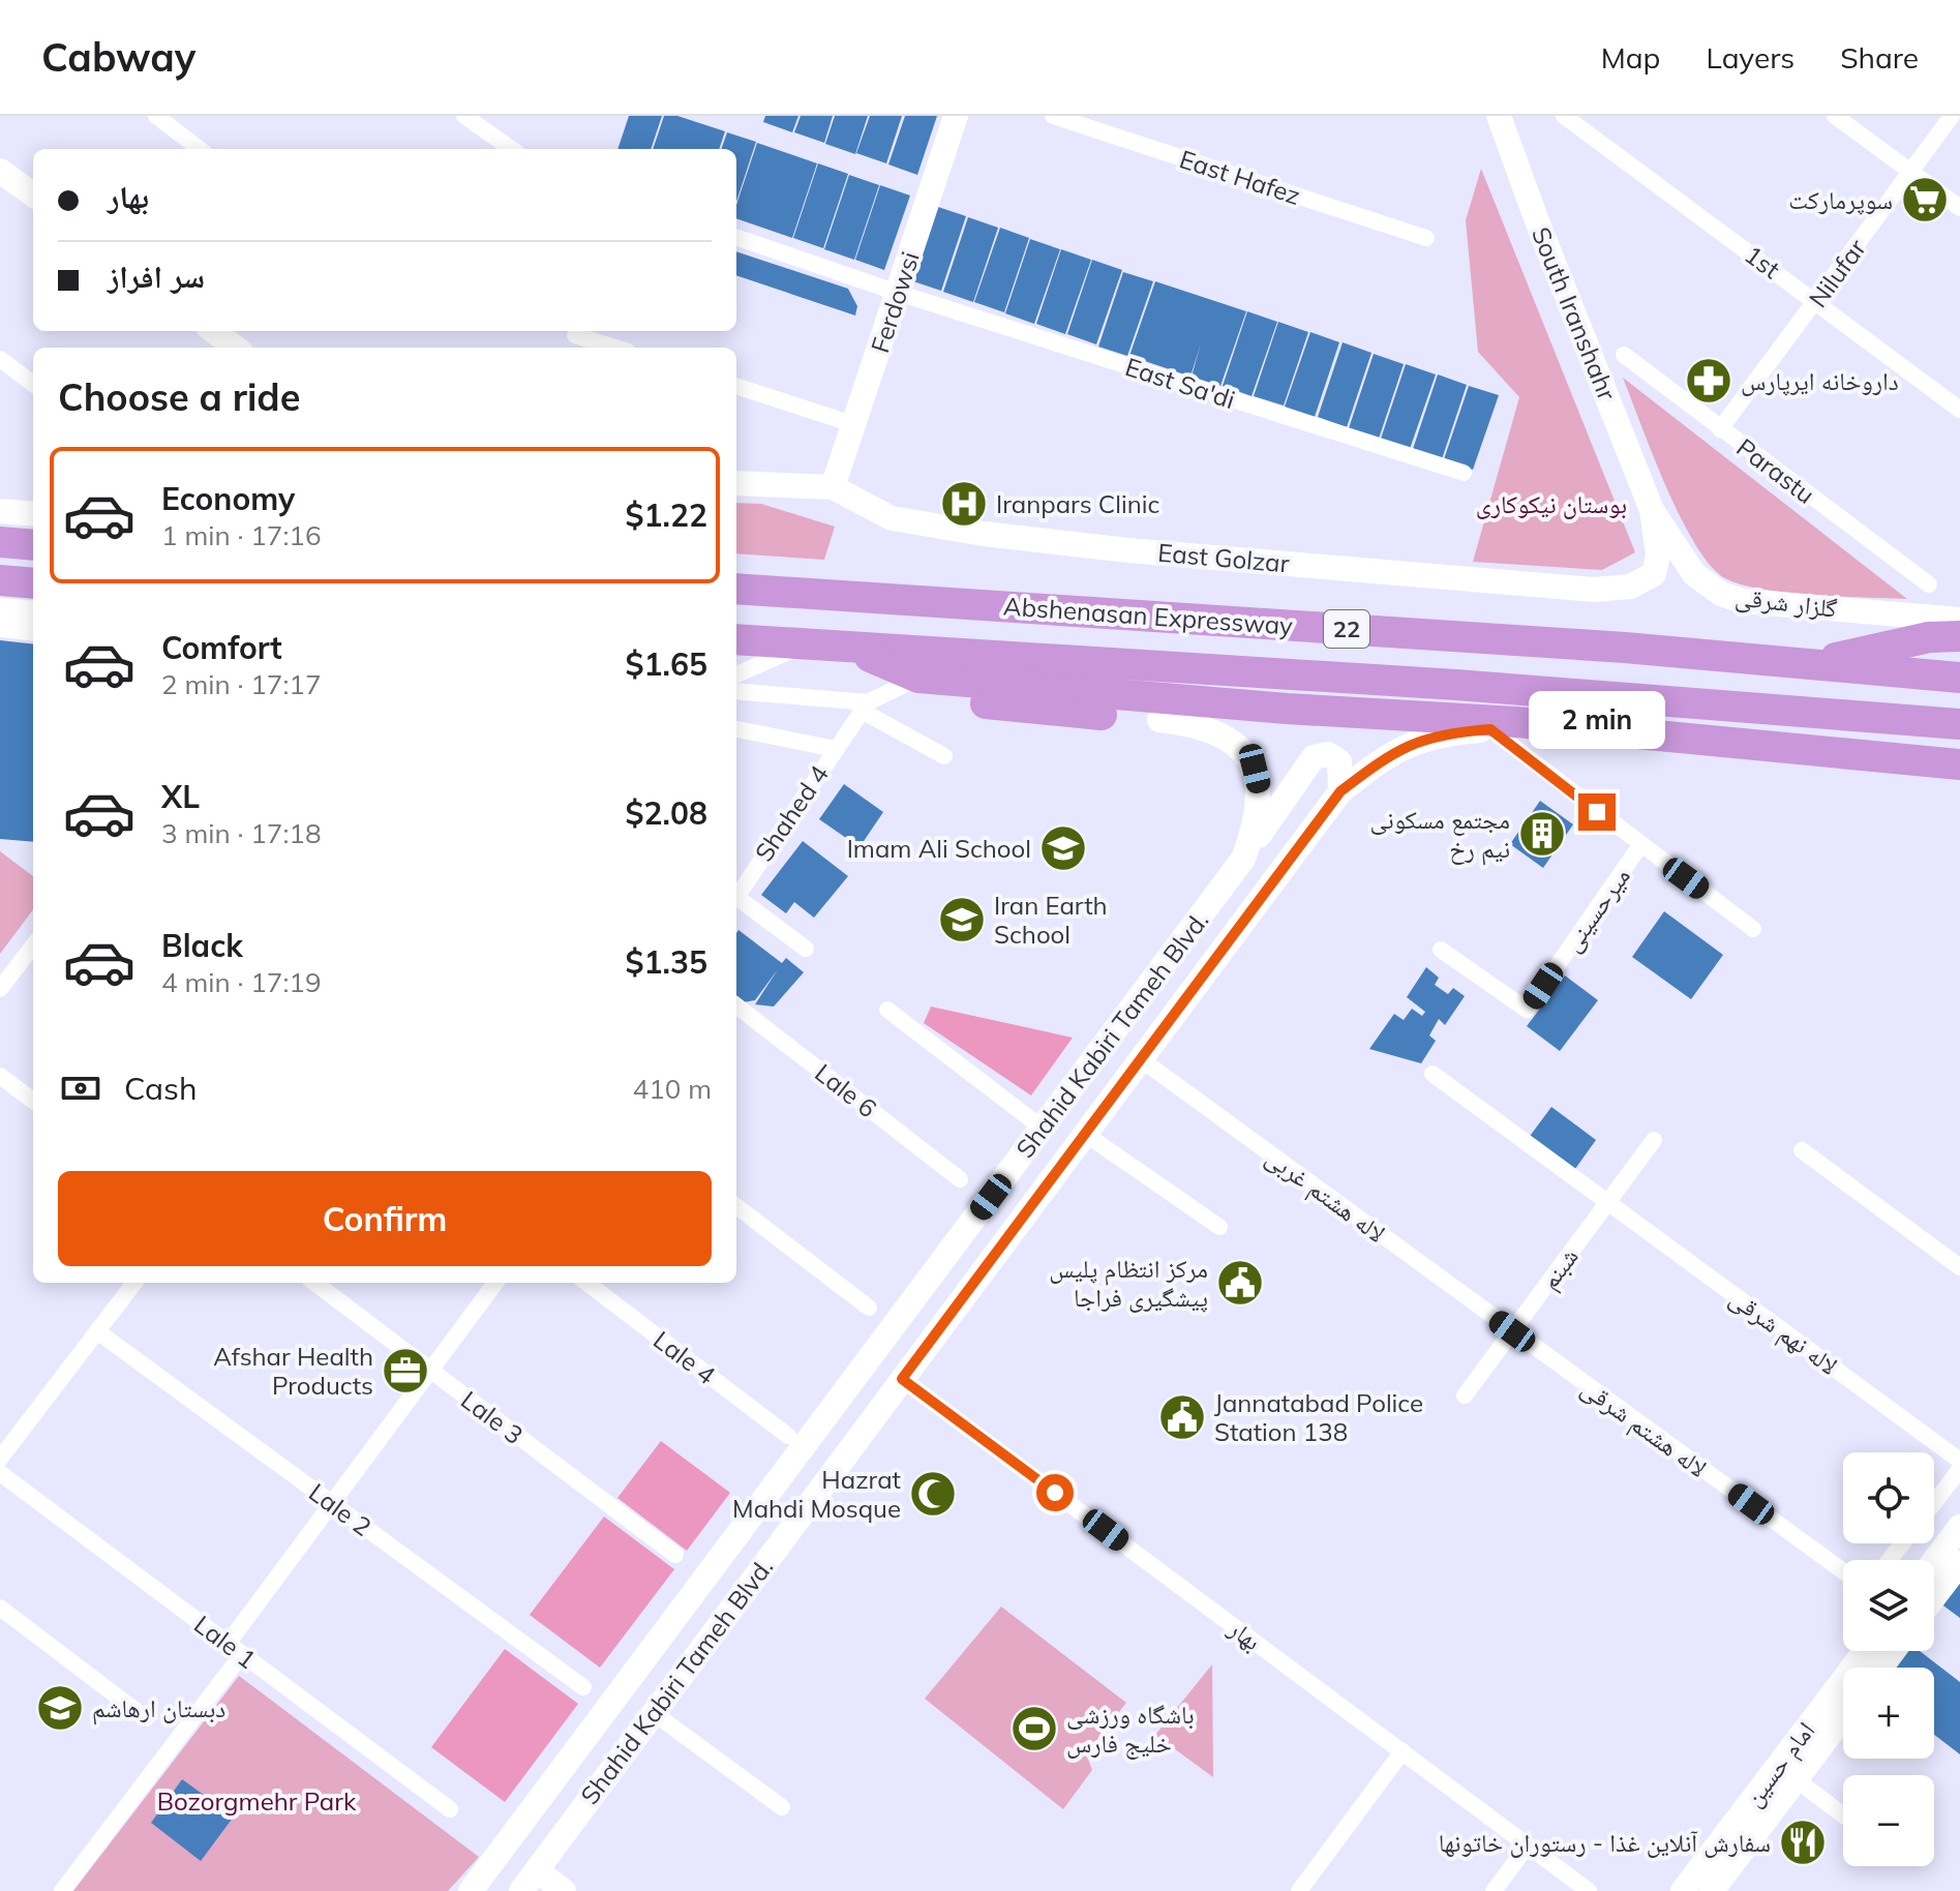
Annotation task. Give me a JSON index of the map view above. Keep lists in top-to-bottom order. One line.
{"streets":{"highway":["Abshenasan Expressway","22"],"main road":["Ferdowsi","South Iranshahr","East Golzar","گلزار شرقی","Shahid Kabiri Tameh Blvd.","امام حسین"],"street":["East Hafez","1st","Nilufar","East Sa'di","Parastu","Shahed 4","میرحسینی","Lale 6","لاله هشتم غربی","شبنم","لاله نهم شرقی","Lale 4","Lale 3","لاله هشتم شرقی","Lale 2","بهار","Lale 1"]},"crossings":[["1st","Nilufar"],["Nilufar","Parastu"],["Ferdowsi","East Sa'di"],["Ferdowsi","East Golzar"],["South Iranshahr","East Golzar"],["South Iranshahr","گلزار شرقی"],["East Golzar","گلزار شرقی"],["Shahid Kabiri Tameh Blvd.","لاله هشتم غربی"],["Shahid Kabiri Tameh Blvd.","بهار"],["لاله هشتم غربی","شبنم"],["لاله هشتم غربی","لاله هشتم شرقی"],["شبنم","لاله نهم شرقی"],["شبنم","لاله هشتم شرقی"]],"parks":["بوستان نیکوکاری","Bozorgmehr Park"],"places":{"supermarket":["سوپرمارکت"],"pharmacy":["داروخانه ایرپارس"],"hospital":["Iranpars Clinic"],"building":["مجتمع مسکونی نیم رخ"],"school or university":["Imam Ali School","Iran Earth School","دبستان ارهاشم"],"public building":["مرکز انتظام پلیس پیشگیری فراجا","Jannatabad Police Station 138"],"office":["Afshar Health Products"],"mosque":["Hazrat Mahdi Mosque"],"sports":["باشگاه ورزشی خلیج فارس"],"restaurant":["سفارش آنلاین غذا - رستوران خاتونها"]},"page":{"header":"Cabway","nav":["Map","Layers","Share"],"banner":["بهار","سر افراز"],"heading":"Choose a ride","list":[{"name":"Economy","note":"1 min · 17:16","value":"$1.22"},{"name":"Comfort","note":"2 min · 17:17","value":"$1.65"},{"name":"XL","note":"3 min · 17:18","value":"$2.08"},{"name":"Black","note":"4 min · 17:19","value":"$1.35"}],"bubble":"2 min","pay":["Cash","410 m"],"buttons":"Confirm","map_buttons":["+","−"]}}
